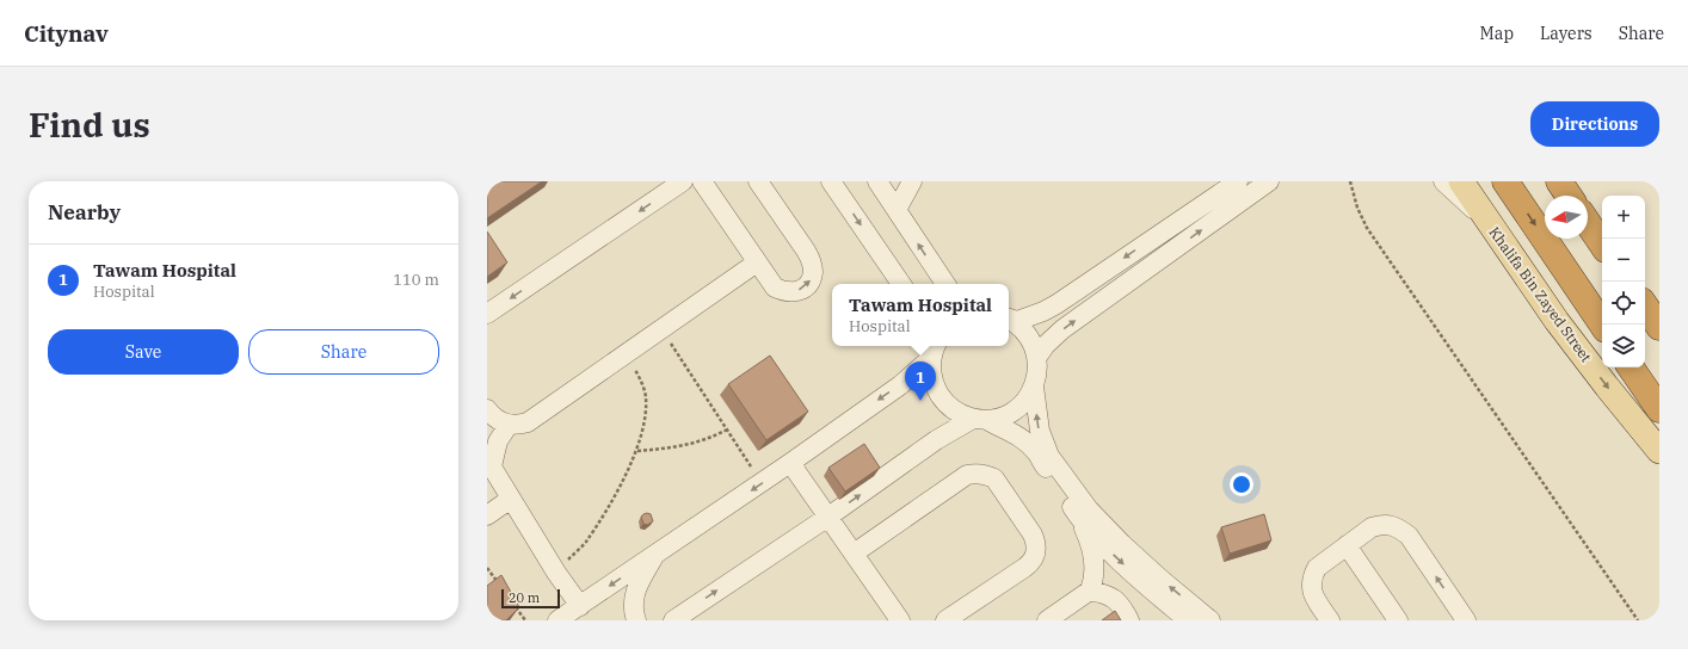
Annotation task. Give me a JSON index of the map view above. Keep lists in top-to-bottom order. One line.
{"streets":{"main road":["Khalifa Bin Zayed Street"]},"one_way":["Khalifa Bin Zayed Street"],"scale_bar":"20 m","north":"left","page":{"header":"Citynav","nav":["Map","Layers","Share"],"buttons":["Directions",["Save","Share"]],"title":"Find us","heading":"Nearby","map_buttons":["+","−"],"list":[{"mark":"1","name":"Tawam Hospital","note":"Hospital","value":"110 m"}],"popup":["Tawam Hospital","Hospital"],"pins":"1","scale":"20 m"}}
